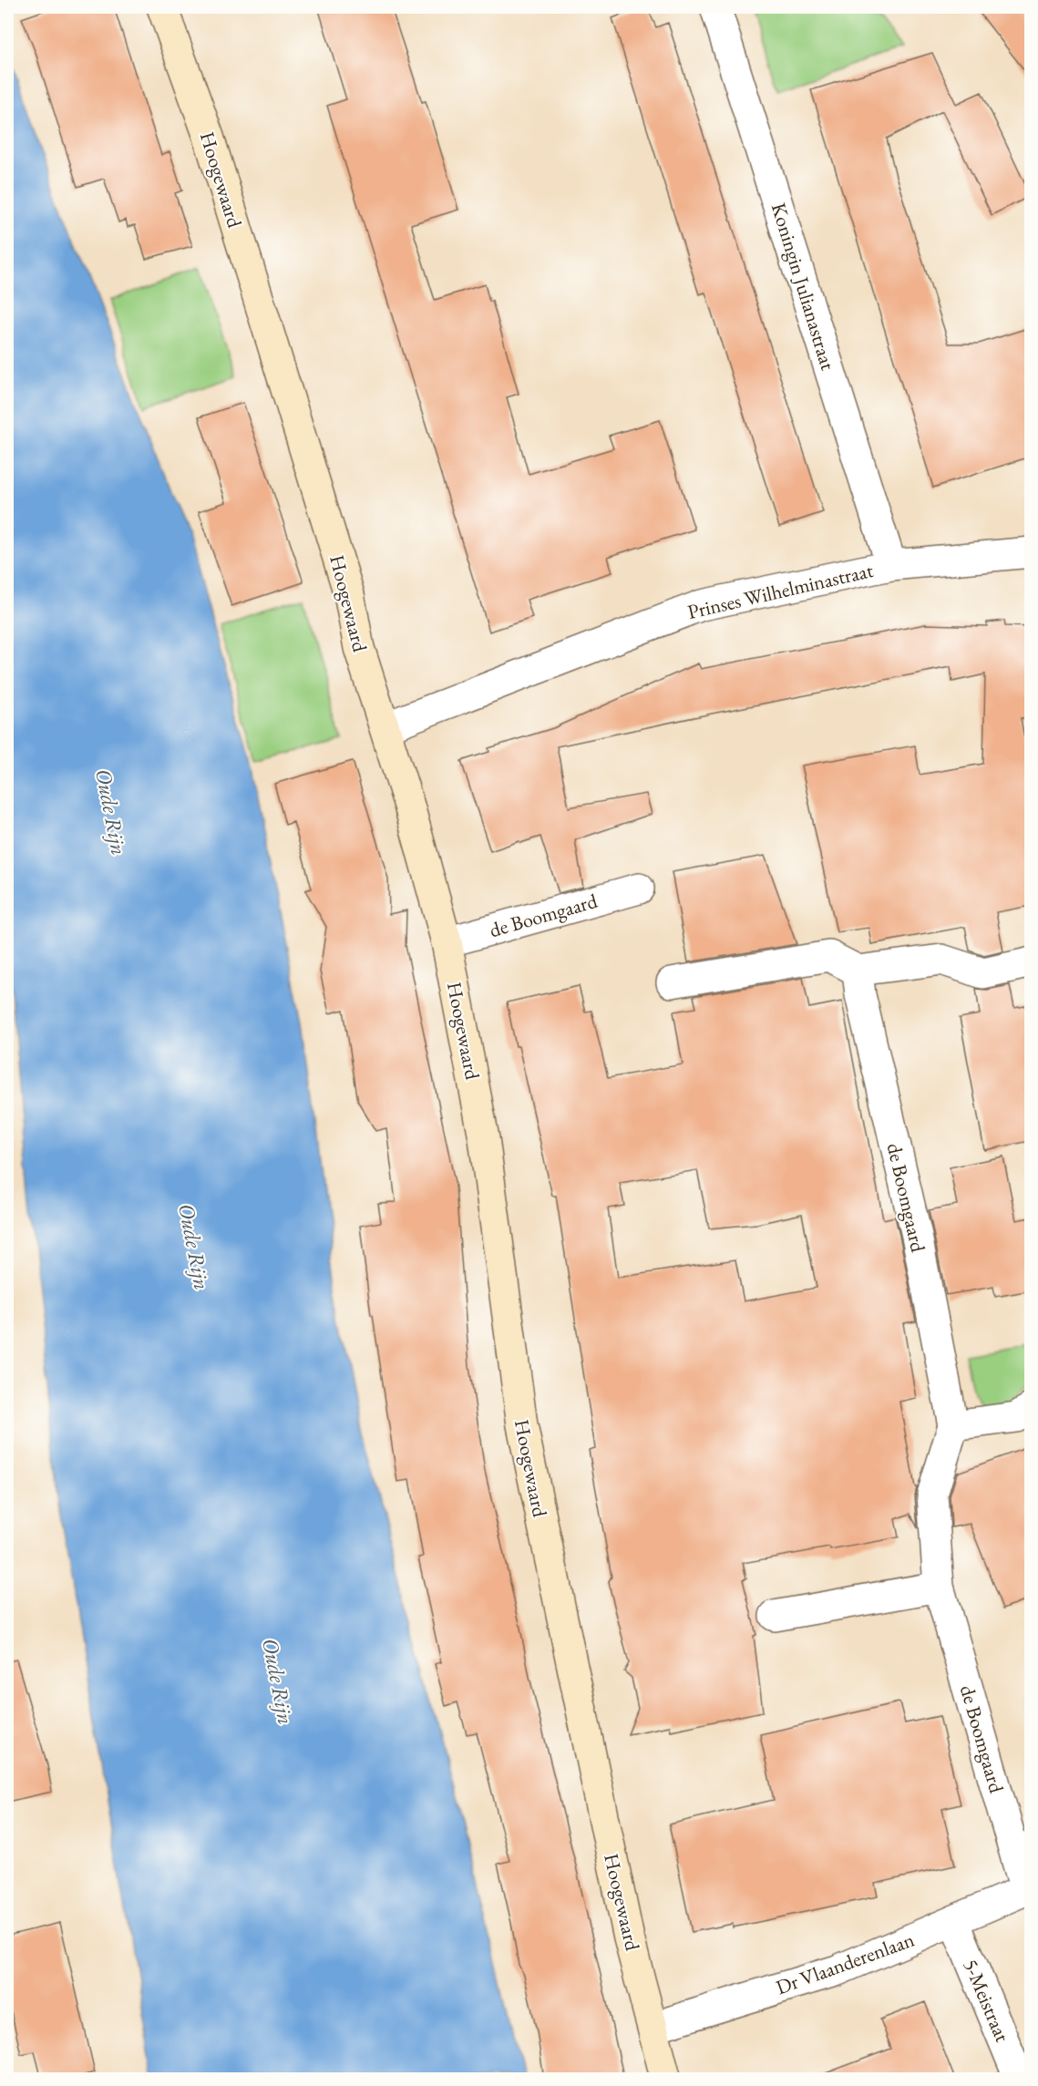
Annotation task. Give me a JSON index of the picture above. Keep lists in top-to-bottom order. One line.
{"streets":{"street":["Hoogewaard","Koningin Julianastraat","Prinses Wilhelminastraat","de Boomgaard","Dr Vlaanderenlaan","5-Meistraat"]},"crossings":[["Hoogewaard","Prinses Wilhelminastraat"],["Hoogewaard","de Boomgaard"],["Hoogewaard","Dr Vlaanderenlaan"],["Koningin Julianastraat","Prinses Wilhelminastraat"],["de Boomgaard","Dr Vlaanderenlaan"],["Dr Vlaanderenlaan","5-Meistraat"]],"water":["Oude Rijn"]}
